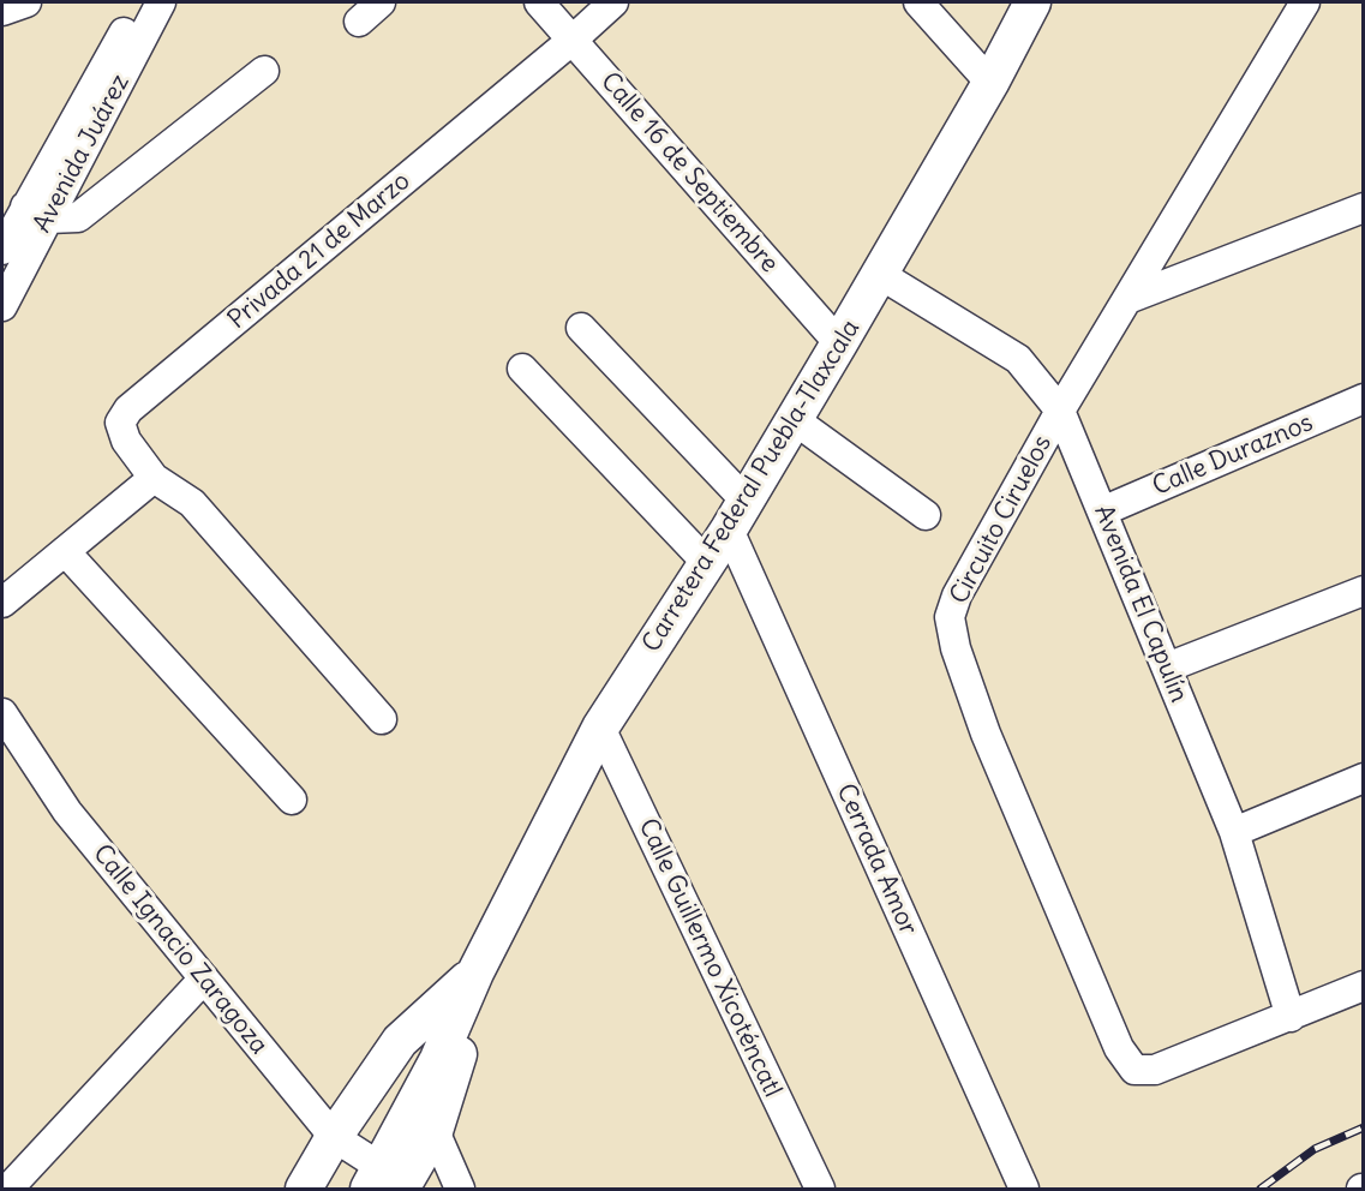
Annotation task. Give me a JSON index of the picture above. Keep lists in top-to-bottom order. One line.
{"streets":{"main road":["Carretera Federal Puebla-Tlaxcala"],"street":["Avenida Juárez","Calle 16 de Septiembre","Privada 21 de Marzo","Calle Duraznos","Circuito Ciruelos","Avenida El Capulín","Cerrada Amor","Calle Ignacio Zaragoza","Calle Guillermo Xicoténcatl"]},"crossings":[["Calle 16 de Septiembre","Privada 21 de Marzo"],["Calle 16 de Septiembre","Carretera Federal Puebla-Tlaxcala"],["Calle Duraznos","Avenida El Capulín"],["Carretera Federal Puebla-Tlaxcala","Avenida El Capulín"],["Carretera Federal Puebla-Tlaxcala","Cerrada Amor"],["Carretera Federal Puebla-Tlaxcala","Calle Ignacio Zaragoza"],["Carretera Federal Puebla-Tlaxcala","Calle Guillermo Xicoténcatl"],["Circuito Ciruelos","Avenida El Capulín"]]}
